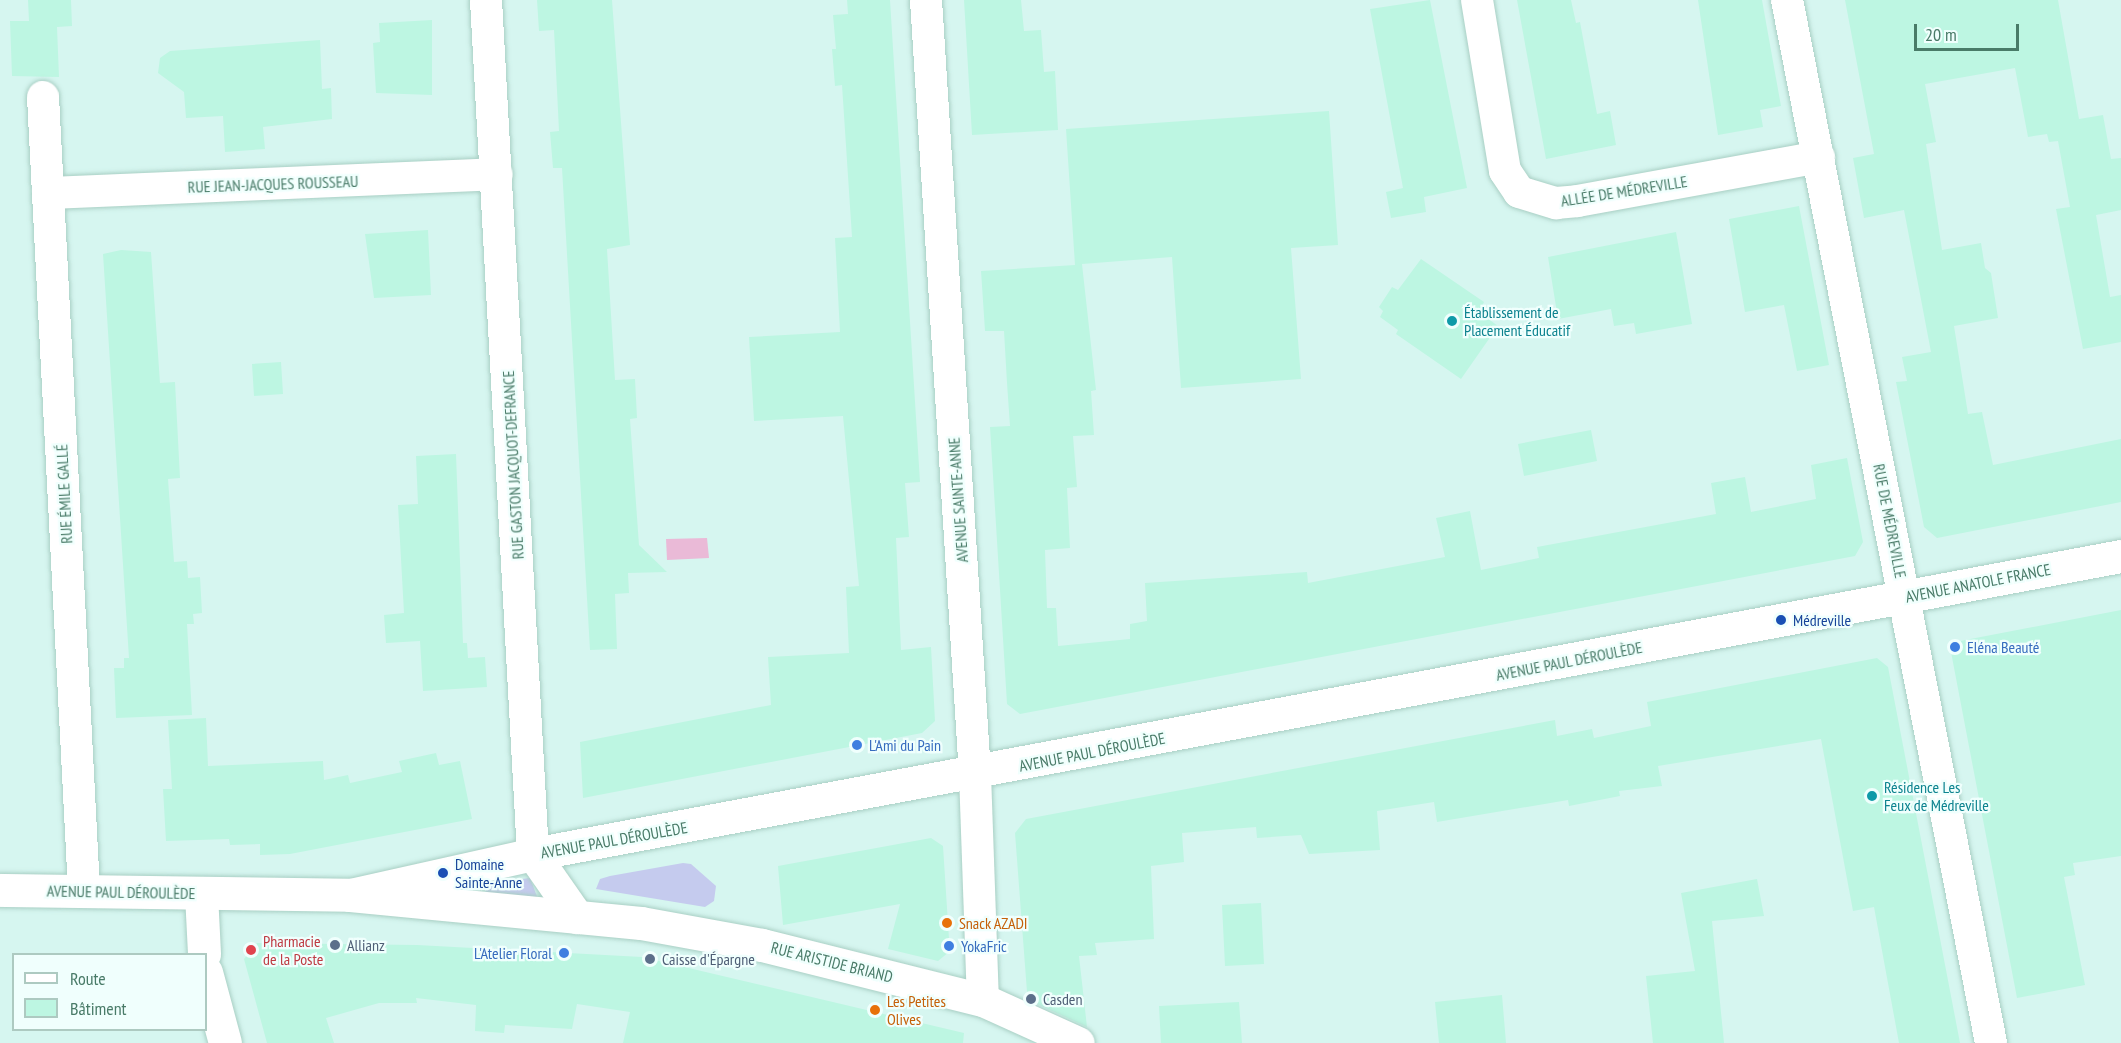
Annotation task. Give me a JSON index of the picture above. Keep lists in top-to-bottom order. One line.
{"streets":{"main road":["AVENUE ANATOLE FRANCE","AVENUE PAUL DÉROULÈDE","RUE ARISTIDE BRIAND"],"street":["RUE JEAN-JACQUES ROUSSEAU","ALLÉE DE MÉDREVILLE","RUE GASTON JACQUOT-DEFRANCE","RUE ÉMILE GALLÉ","AVENUE SAINTE-ANNE","RUE DE MÉDREVILLE"]},"crossings":[["RUE JEAN-JACQUES ROUSSEAU","RUE GASTON JACQUOT-DEFRANCE"],["RUE JEAN-JACQUES ROUSSEAU","RUE ÉMILE GALLÉ"],["ALLÉE DE MÉDREVILLE","RUE DE MÉDREVILLE"],["RUE GASTON JACQUOT-DEFRANCE","AVENUE PAUL DÉROULÈDE"],["RUE ÉMILE GALLÉ","AVENUE PAUL DÉROULÈDE"],["AVENUE SAINTE-ANNE","AVENUE PAUL DÉROULÈDE"],["AVENUE SAINTE-ANNE","RUE ARISTIDE BRIAND"],["RUE DE MÉDREVILLE","AVENUE ANATOLE FRANCE"],["AVENUE ANATOLE FRANCE","AVENUE PAUL DÉROULÈDE"],["AVENUE PAUL DÉROULÈDE","RUE ARISTIDE BRIAND"]],"places":["Établissement de Placement Éducatif","Médreville","Eléna Beauté","L'Ami du Pain","Résidence Les Feux de Médreville","Domaine Sainte-Anne","Snack AZADI","Allianz","YokaFric","Pharmacie de la Poste","L'Atelier Floral","Caisse d'Épargne","Casden","Les Petites Olives"],"legend":["Route","Bâtiment"],"scale_bar":"20 m"}
